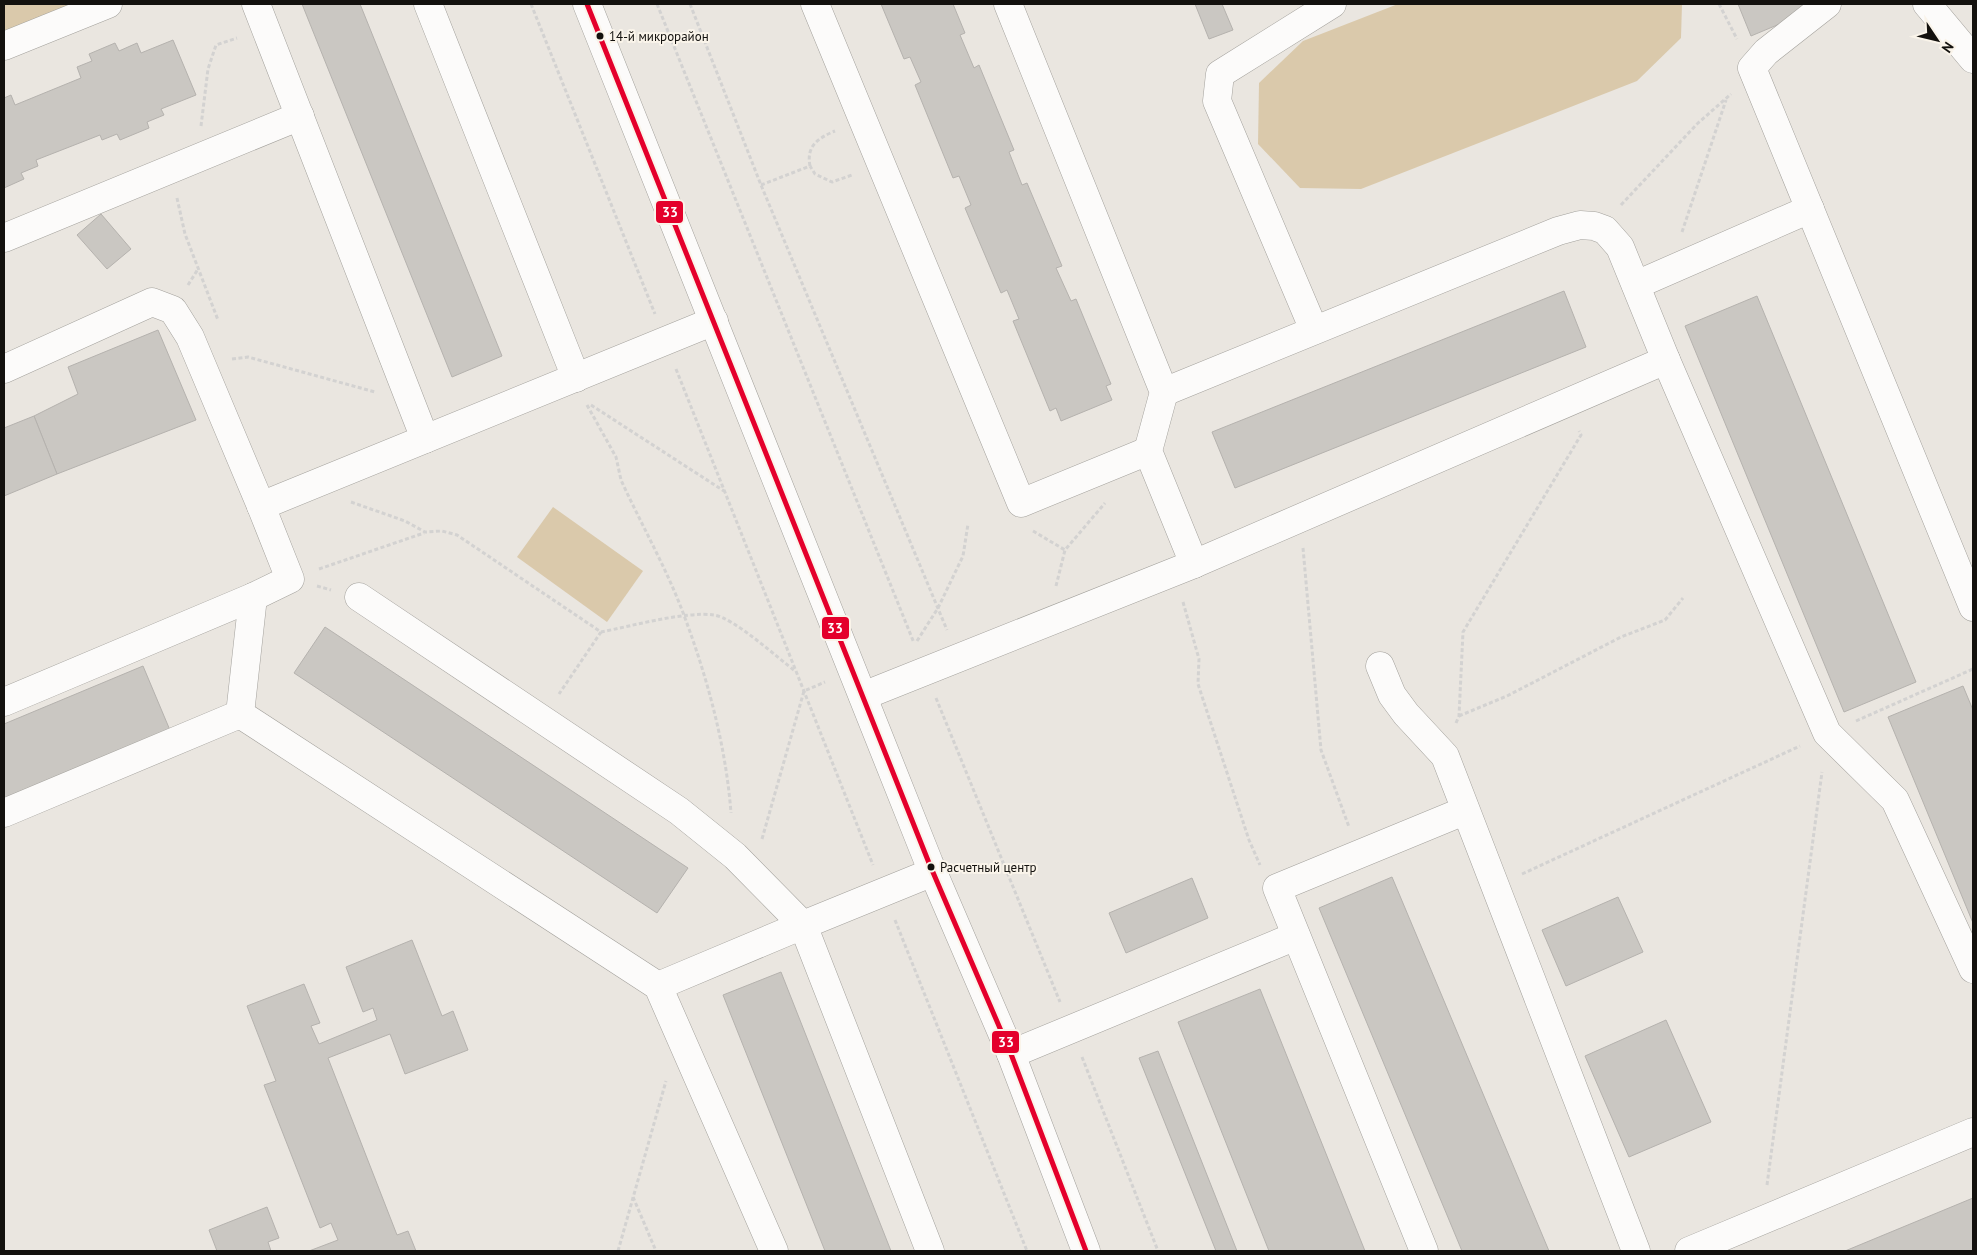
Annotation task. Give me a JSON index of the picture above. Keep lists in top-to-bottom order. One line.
{"places":["14-й микрорайон","Расчетный центр"],"lines":["transit line 33"],"north":"bottom right"}
